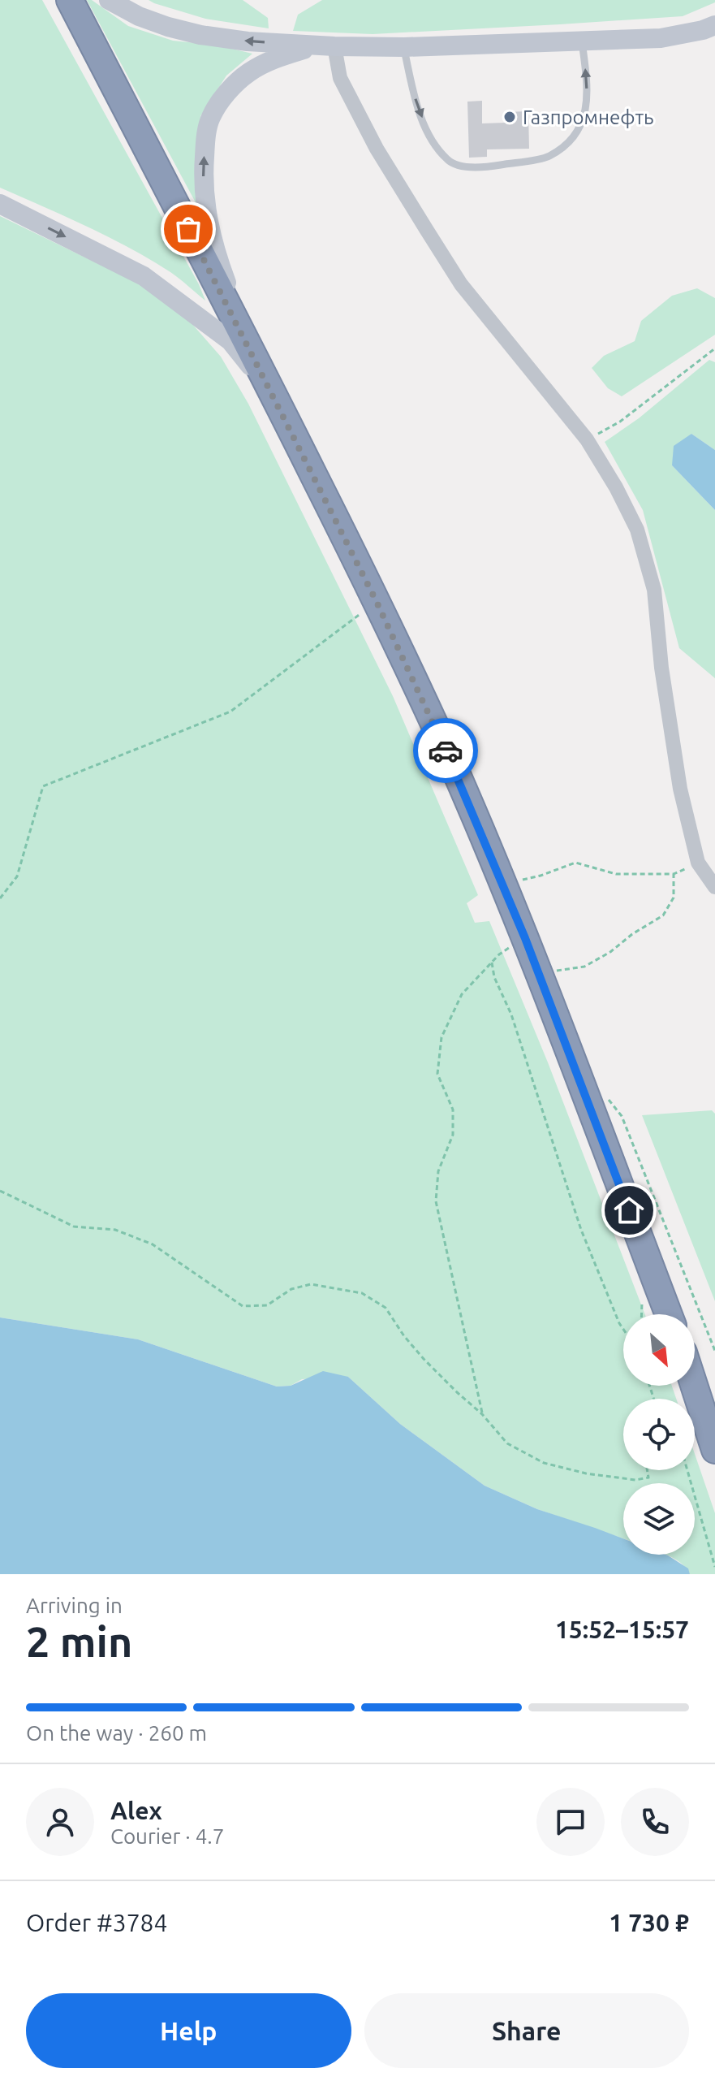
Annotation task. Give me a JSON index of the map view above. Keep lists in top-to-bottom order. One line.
{"places":["Газпромнефть"],"north":"bottom right","page":{"heading":["2 min","Arriving in","15:52–15:57"],"panel":["Alex","Courier · 4.7","Order #3784","1 730 ₽"],"bar":"On the way · 260 m","buttons":["Help","Share"]}}
